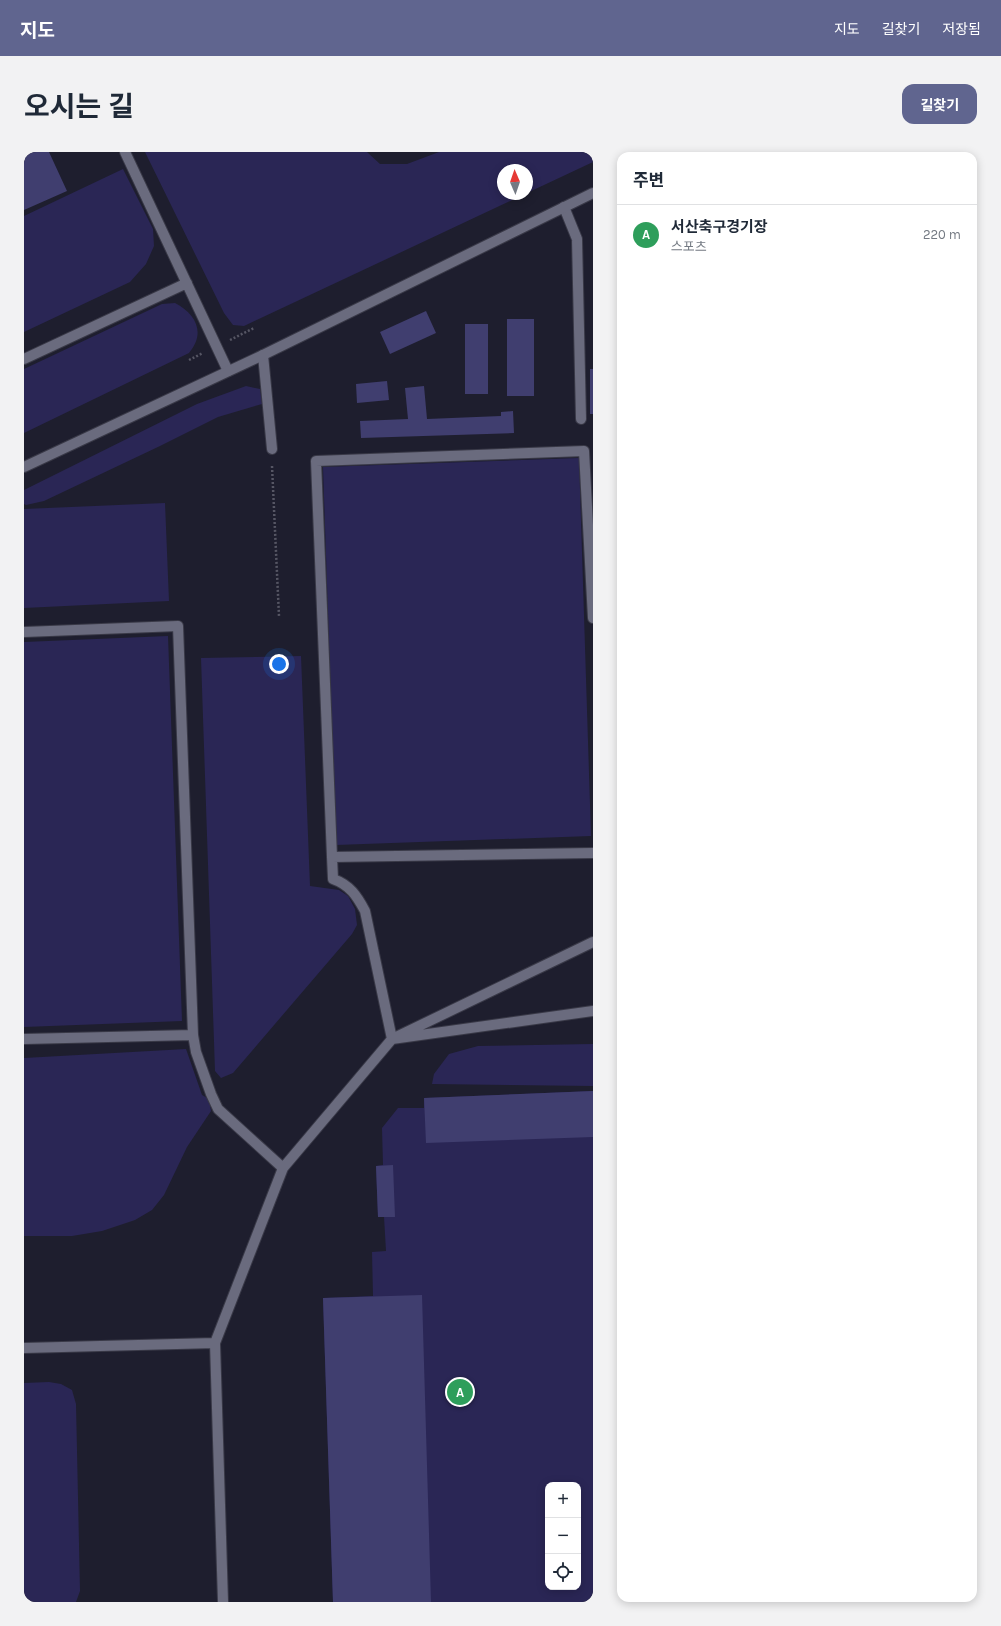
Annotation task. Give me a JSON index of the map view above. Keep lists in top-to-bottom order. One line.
{"north":"top","page":{"header":"지도","nav":["지도","길찾기","저장됨"],"title":"오시는 길","buttons":"길찾기","heading":"주변","list":[{"mark":"A","name":"서산축구경기장","note":"스포츠","value":"220 m"}],"pins":"A","map_buttons":["+","−"]}}
